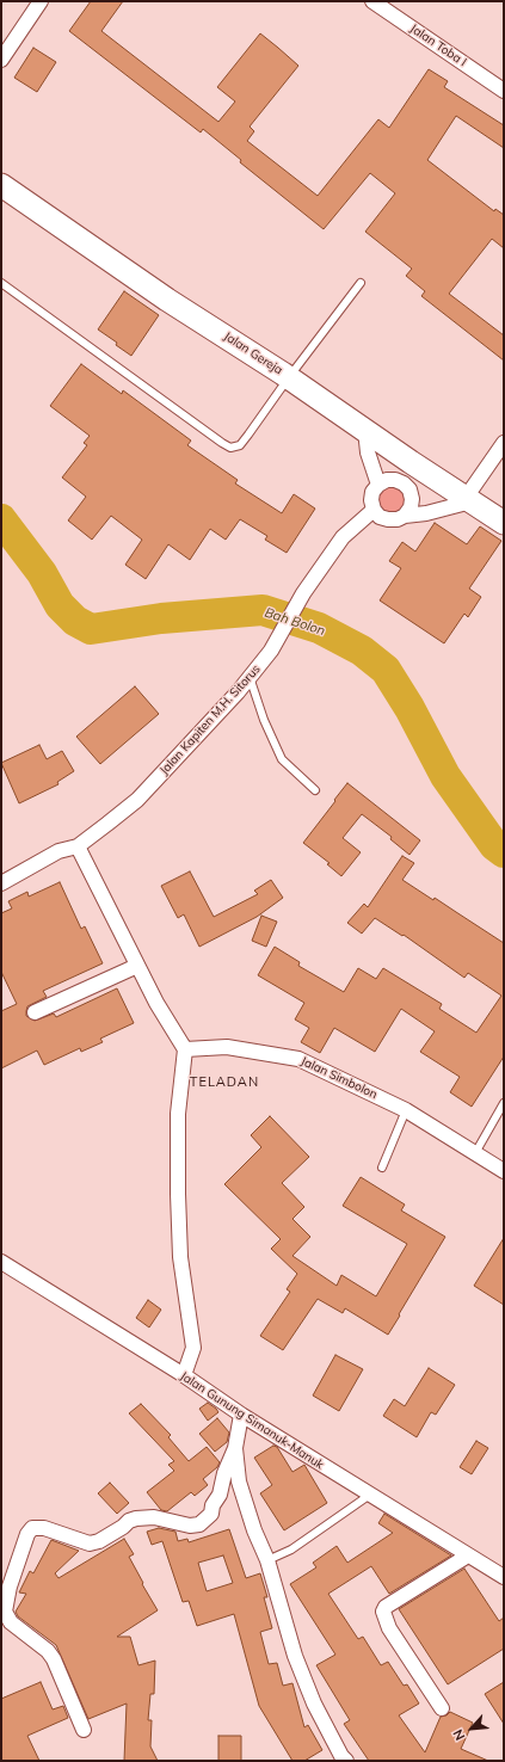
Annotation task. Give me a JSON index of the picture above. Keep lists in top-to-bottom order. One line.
{"streets":{"main road":["Jalan Gereja"],"street":["Jalan Toba I","Jalan Kapiten M.H. Sitorus","Jalan Simbolon","Jalan Gunung Simanuk-Manuk"]},"districts":["TELADAN"],"water":["Bah Bolon"],"north":"bottom left"}
